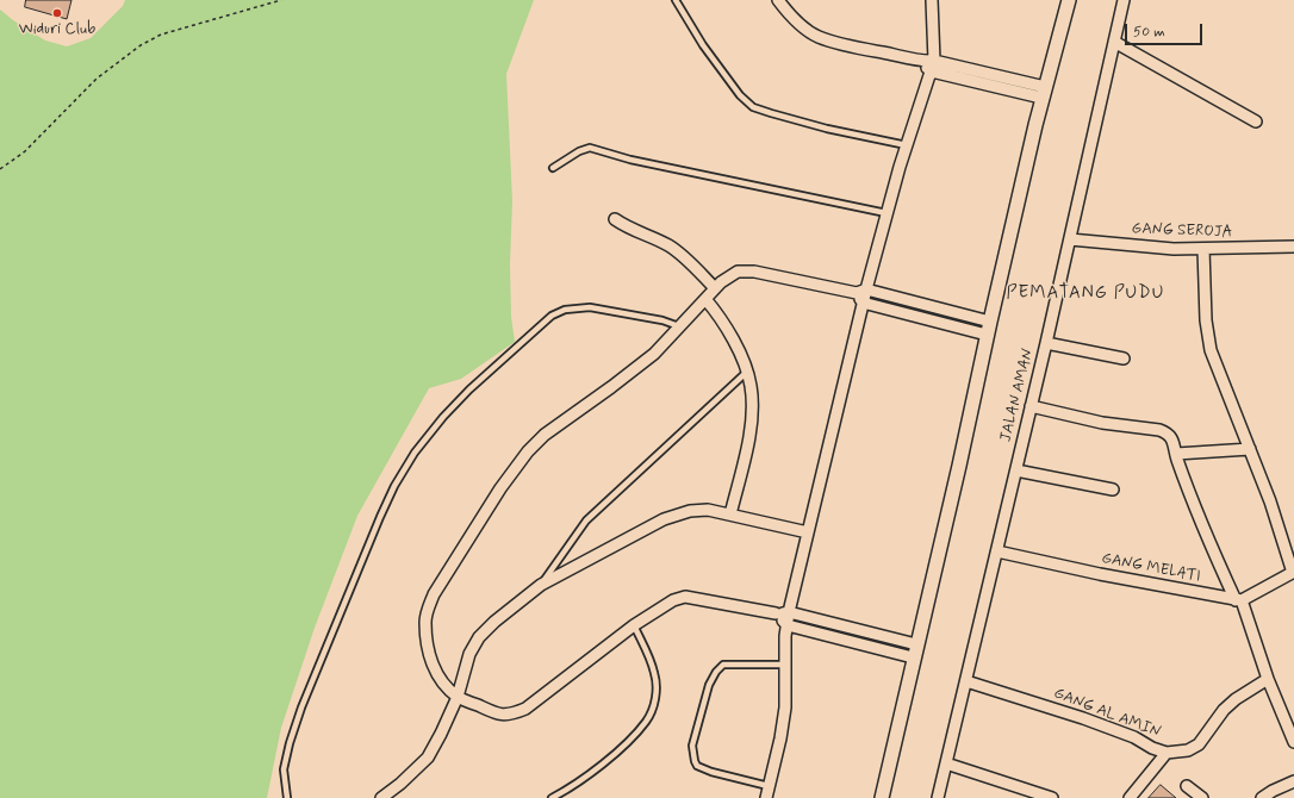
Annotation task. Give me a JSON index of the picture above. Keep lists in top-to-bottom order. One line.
{"streets":{"street":["GANG SEROJA","JALAN AMAN","GANG MELATI","GANG AL AMIN"]},"crossings":[["GANG SEROJA","JALAN AMAN"],["JALAN AMAN","GANG MELATI"],["JALAN AMAN","GANG AL AMIN"]],"districts":["PEMATANG PUDU"],"places":["Widuri Club"],"scale_bar":"50 m"}
